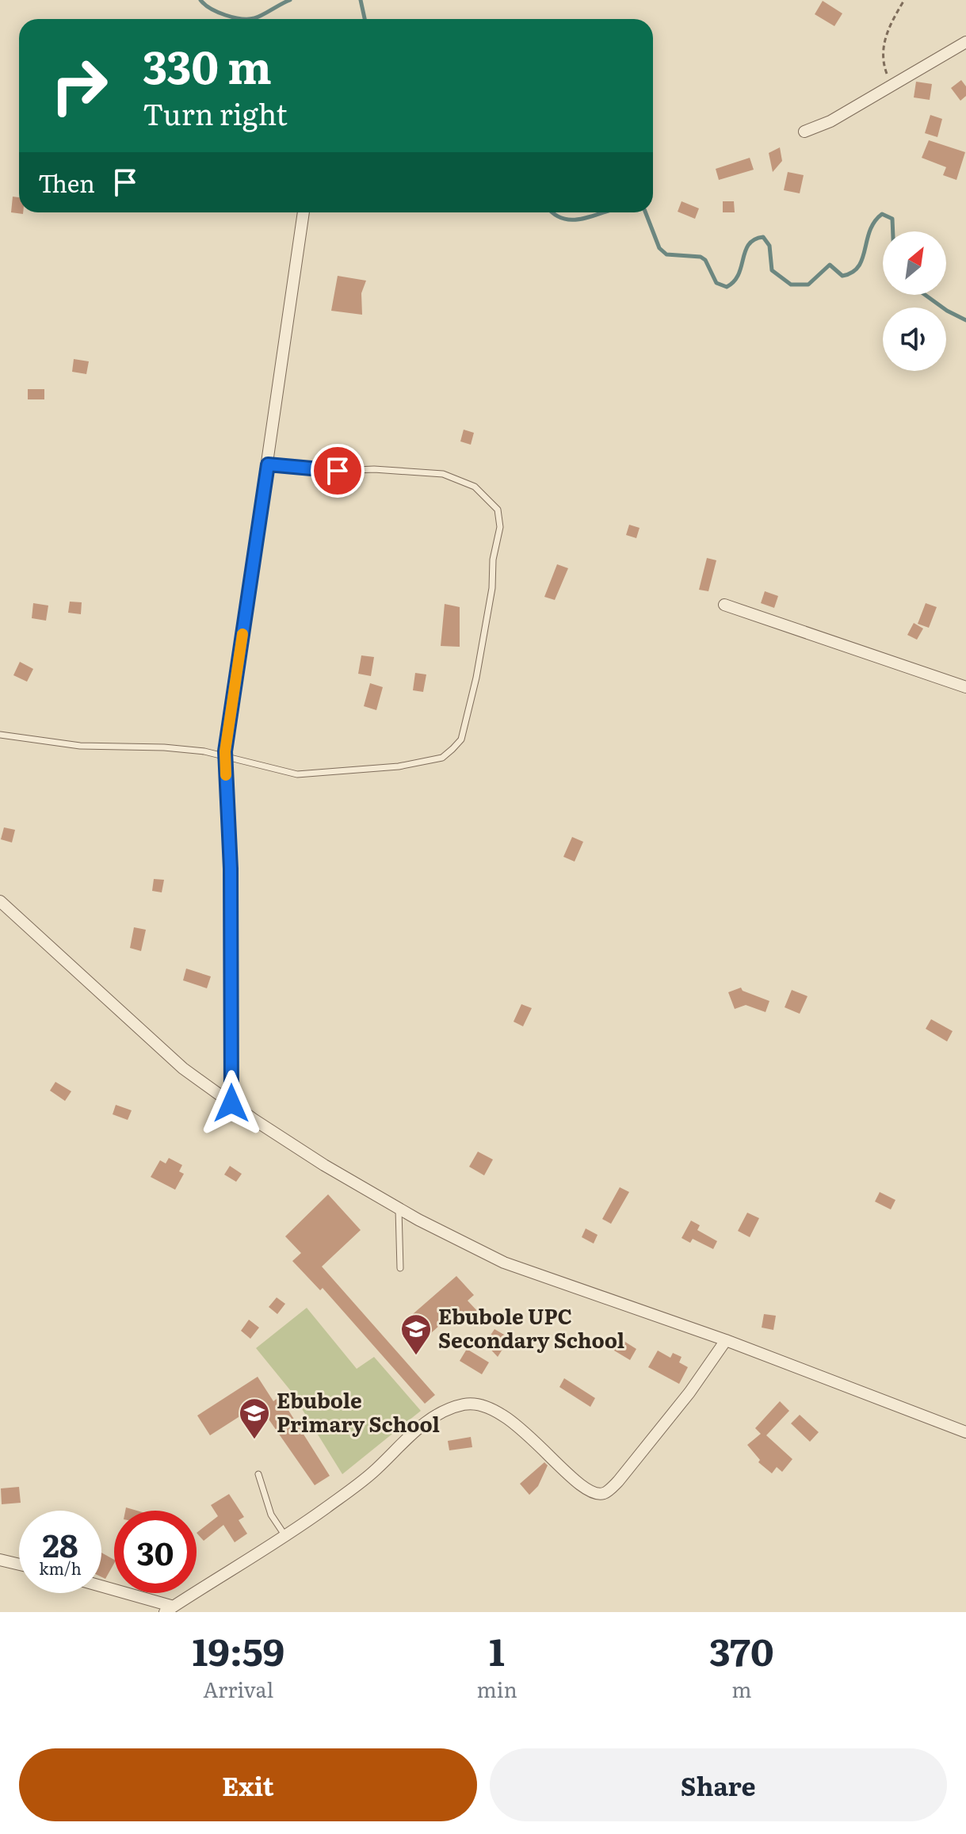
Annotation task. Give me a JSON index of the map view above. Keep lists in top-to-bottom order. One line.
{"places":{"school or university":["Ebubole UPC Secondary School","Ebubole Primary School"]},"north":"top right","page":{"turn":["330 m","Turn right"],"then":"Then","speed":"28 km/h","limit":"30","eta":["19:59","Arrival","1","min","370","m"],"buttons":["Exit","Share"]}}
